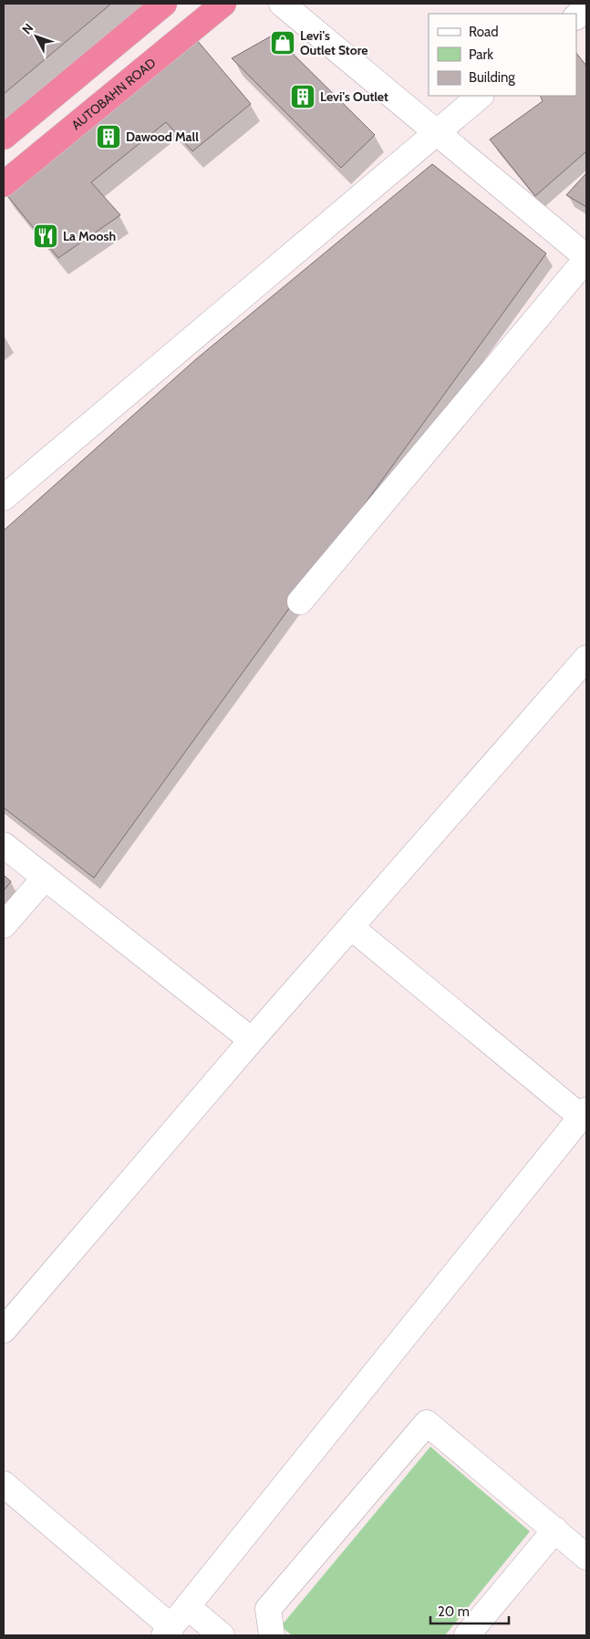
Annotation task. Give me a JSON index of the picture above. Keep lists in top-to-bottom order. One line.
{"streets":{"highway":["AUTOBAHN ROAD"]},"places":{"shop":["Levi's Outlet Store"],"building":["Levi's Outlet","Dawood Mall"],"restaurant":["La Moosh"]},"legend":["Road","Park","Building"],"scale_bar":"20 m","north":"top left"}
